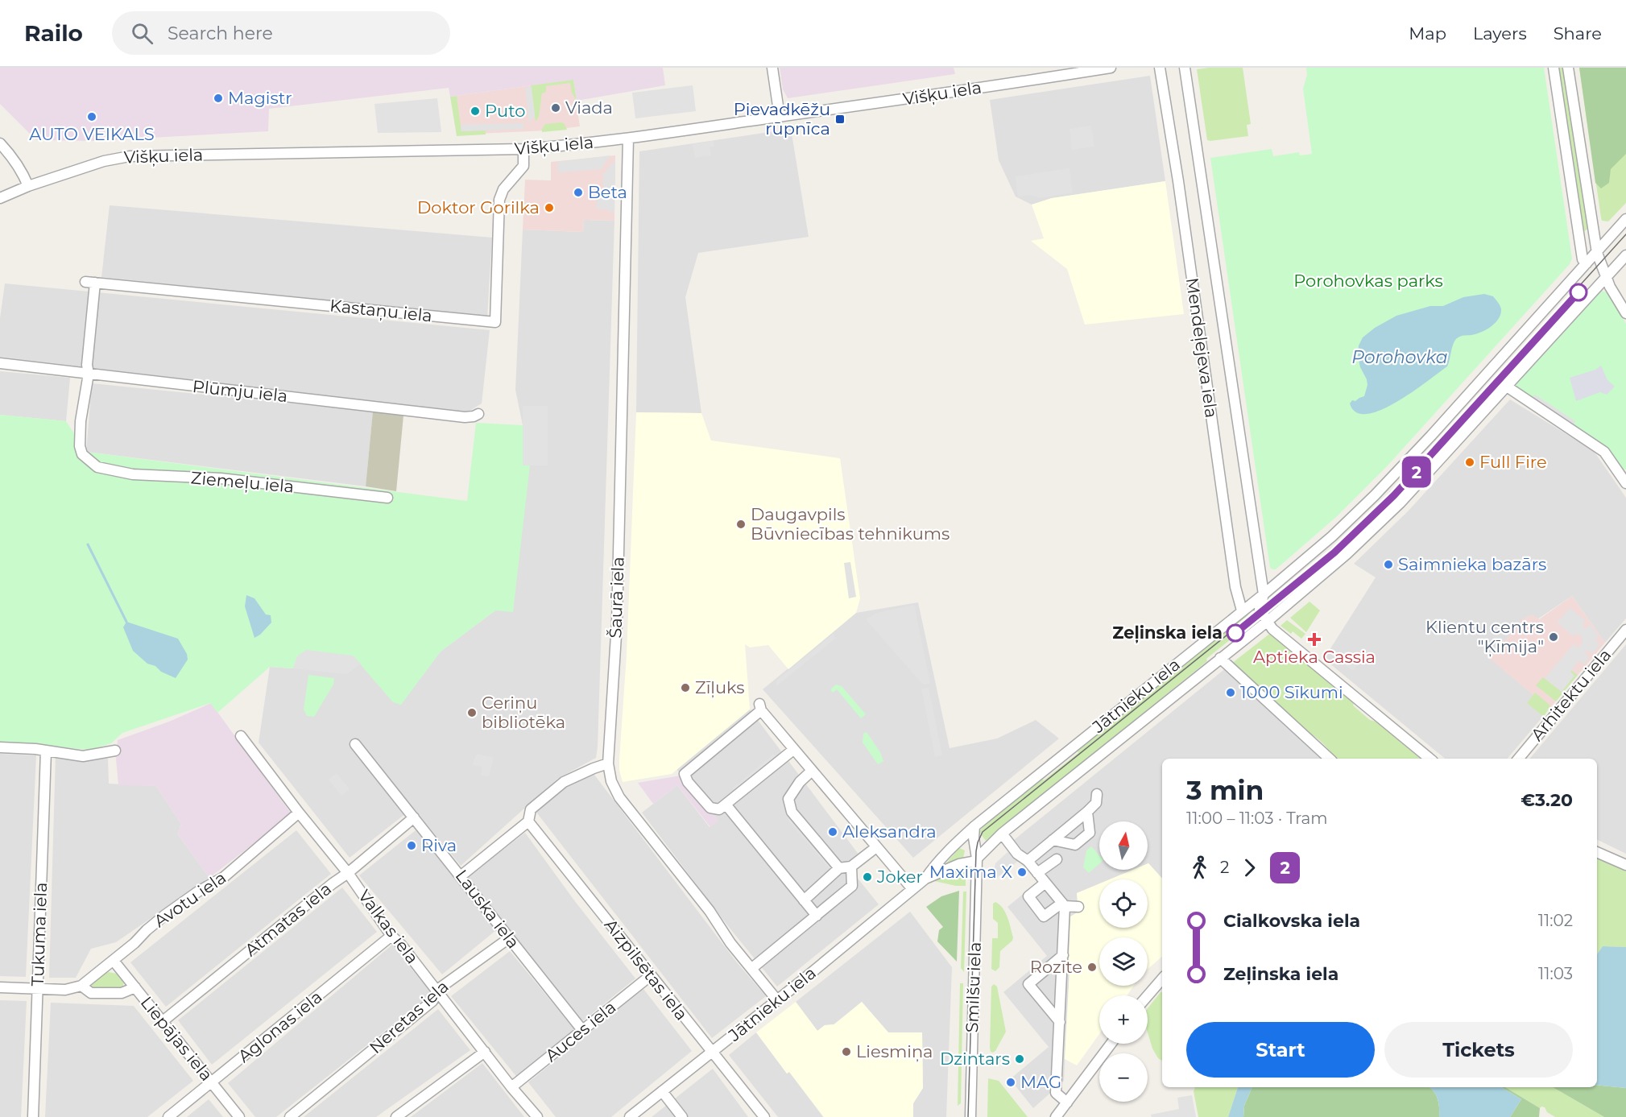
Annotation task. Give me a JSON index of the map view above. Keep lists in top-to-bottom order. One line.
{"streets":{"street":["Višķu iela","Kastaņu iela","Mendeļejeva iela","Plūmju iela","Ziemeļu iela","Šaurā iela","Arhitektu iela","Jātnieku iela","Avotu iela","Lauska iela","Atmatas iela","Valkas iela","Tukuma iela","Aizpilsētas iela","Smilšu iela","Neretas iela","Aglonas iela","Auces iela","Liepājas iela"]},"crossings":[["Višķu iela","Kastaņu iela"],["Višķu iela","Šaurā iela"],["Kastaņu iela","Plūmju iela"],["Kastaņu iela","Ziemeļu iela"],["Mendeļejeva iela","Jātnieku iela"],["Plūmju iela","Ziemeļu iela"],["Šaurā iela","Jātnieku iela"],["Jātnieku iela","Aizpilsētas iela"],["Jātnieku iela","Smilšu iela"],["Avotu iela","Valkas iela"],["Avotu iela","Tukuma iela"],["Avotu iela","Liepājas iela"],["Lauska iela","Atmatas iela"],["Lauska iela","Neretas iela"],["Lauska iela","Auces iela"],["Atmatas iela","Valkas iela"],["Atmatas iela","Liepājas iela"],["Valkas iela","Neretas iela"],["Valkas iela","Aglonas iela"],["Valkas iela","Auces iela"],["Aizpilsētas iela","Auces iela"],["Aglonas iela","Liepājas iela"]],"water":["Porohovka"],"parks":["Porohovkas parks"],"places":{"other":["Magistr","Viada","Puto","AUTO VEIKALS","Beta","Doktor Gorilka","Full Fire","Daugavpils Būvniecības tehnikums","Saimnieka bazārs","Zeļinska iela","Klientu centrs \"Ķīmija\"","Zīļuks","1000 Sīkumi","Ceriņu bibliotēka","Aleksandra","Riva","Maxima X","Joker","Rozīte","Liesmiņa","Dzintars","MAG"],"transit":["Pievadkēžu rūpnīca"],"health":["Aptieka Cassia"]},"lines":["tram line 2"],"north":"top","page":{"header":"Railo","search":"Search here","nav":["Map","Layers","Share"],"on_map":"2","heading":["3 min","11:00 – 11:03 · Tram","€3.20"],"map_buttons":["+","−"],"legs":["2","2"],"list":[{"name":"Cialkovska iela","value":"11:02"},{"name":"Zeļinska iela","value":"11:03"}],"buttons":["Start","Tickets"]}}
